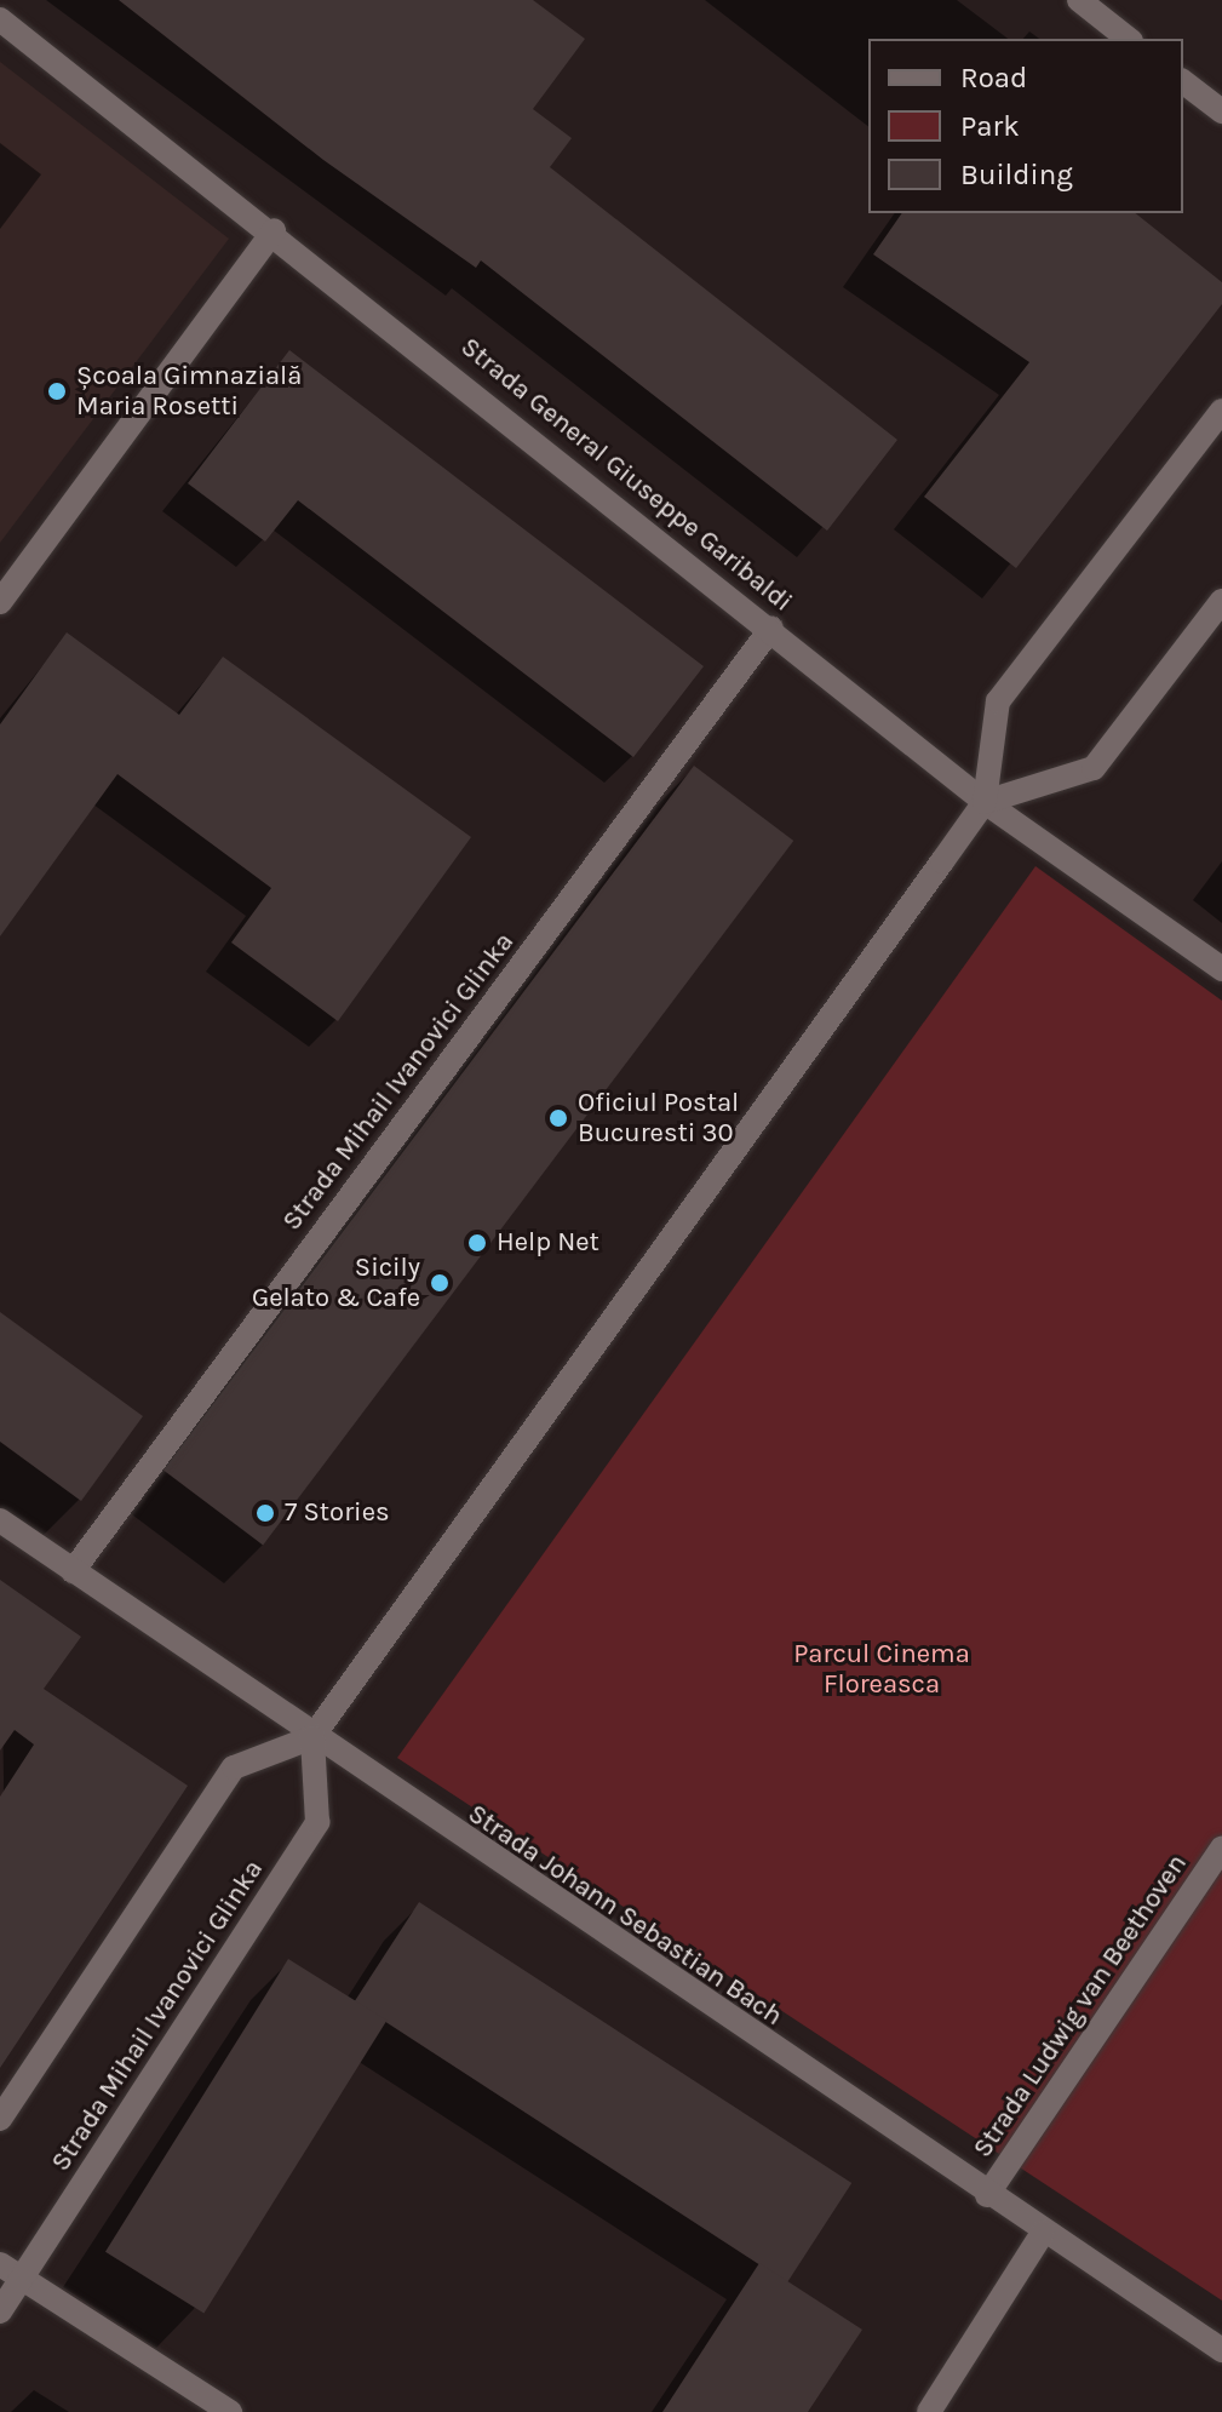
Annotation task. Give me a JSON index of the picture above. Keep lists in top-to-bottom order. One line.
{"streets":{"street":["Strada General Giuseppe Garibaldi","Strada Mihail Ivanovici Glinka","Strada Johann Sebastian Bach","Strada Ludwig van Beethoven"]},"crossings":[["Strada General Giuseppe Garibaldi","Strada Mihail Ivanovici Glinka"],["Strada Mihail Ivanovici Glinka","Strada Johann Sebastian Bach"],["Strada Johann Sebastian Bach","Strada Ludwig van Beethoven"]],"parks":["Parcul Cinema Floreasca"],"places":["Școala Gimnazială Maria Rosetti","Oficiul Postal Bucuresti 30","Help Net","Sicily Gelato & Cafe","7 Stories"],"legend":["Road","Park","Building"]}
